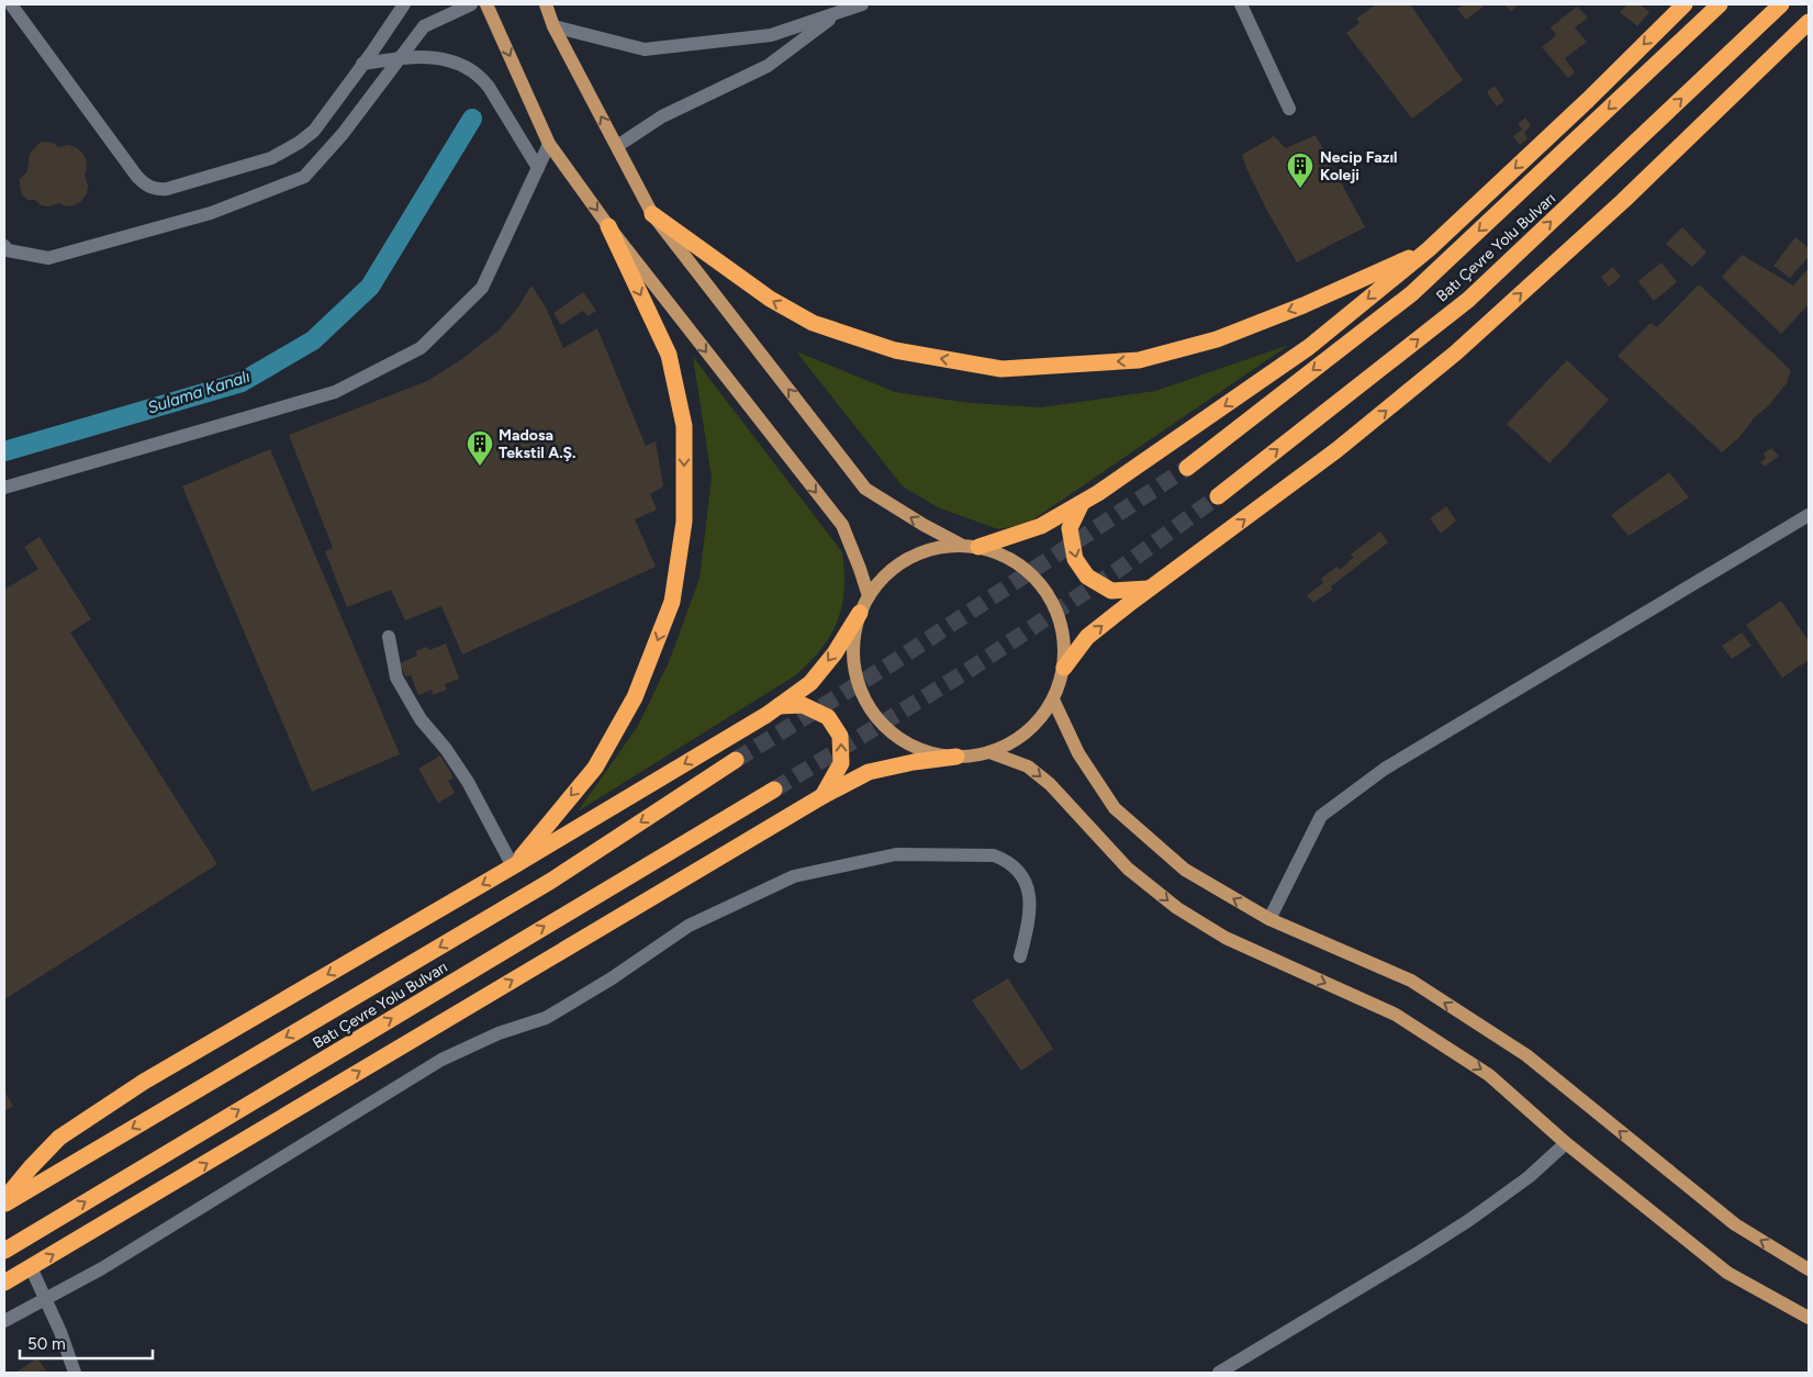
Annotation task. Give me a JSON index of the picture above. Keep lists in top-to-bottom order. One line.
{"streets":{"highway":["Batı Çevre Yolu Bulvarı"]},"water":["Sulama Kanalı"],"places":{"building":["Necip Fazıl Koleji","Madosa Tekstil A.Ş."]},"scale_bar":"50 m"}
